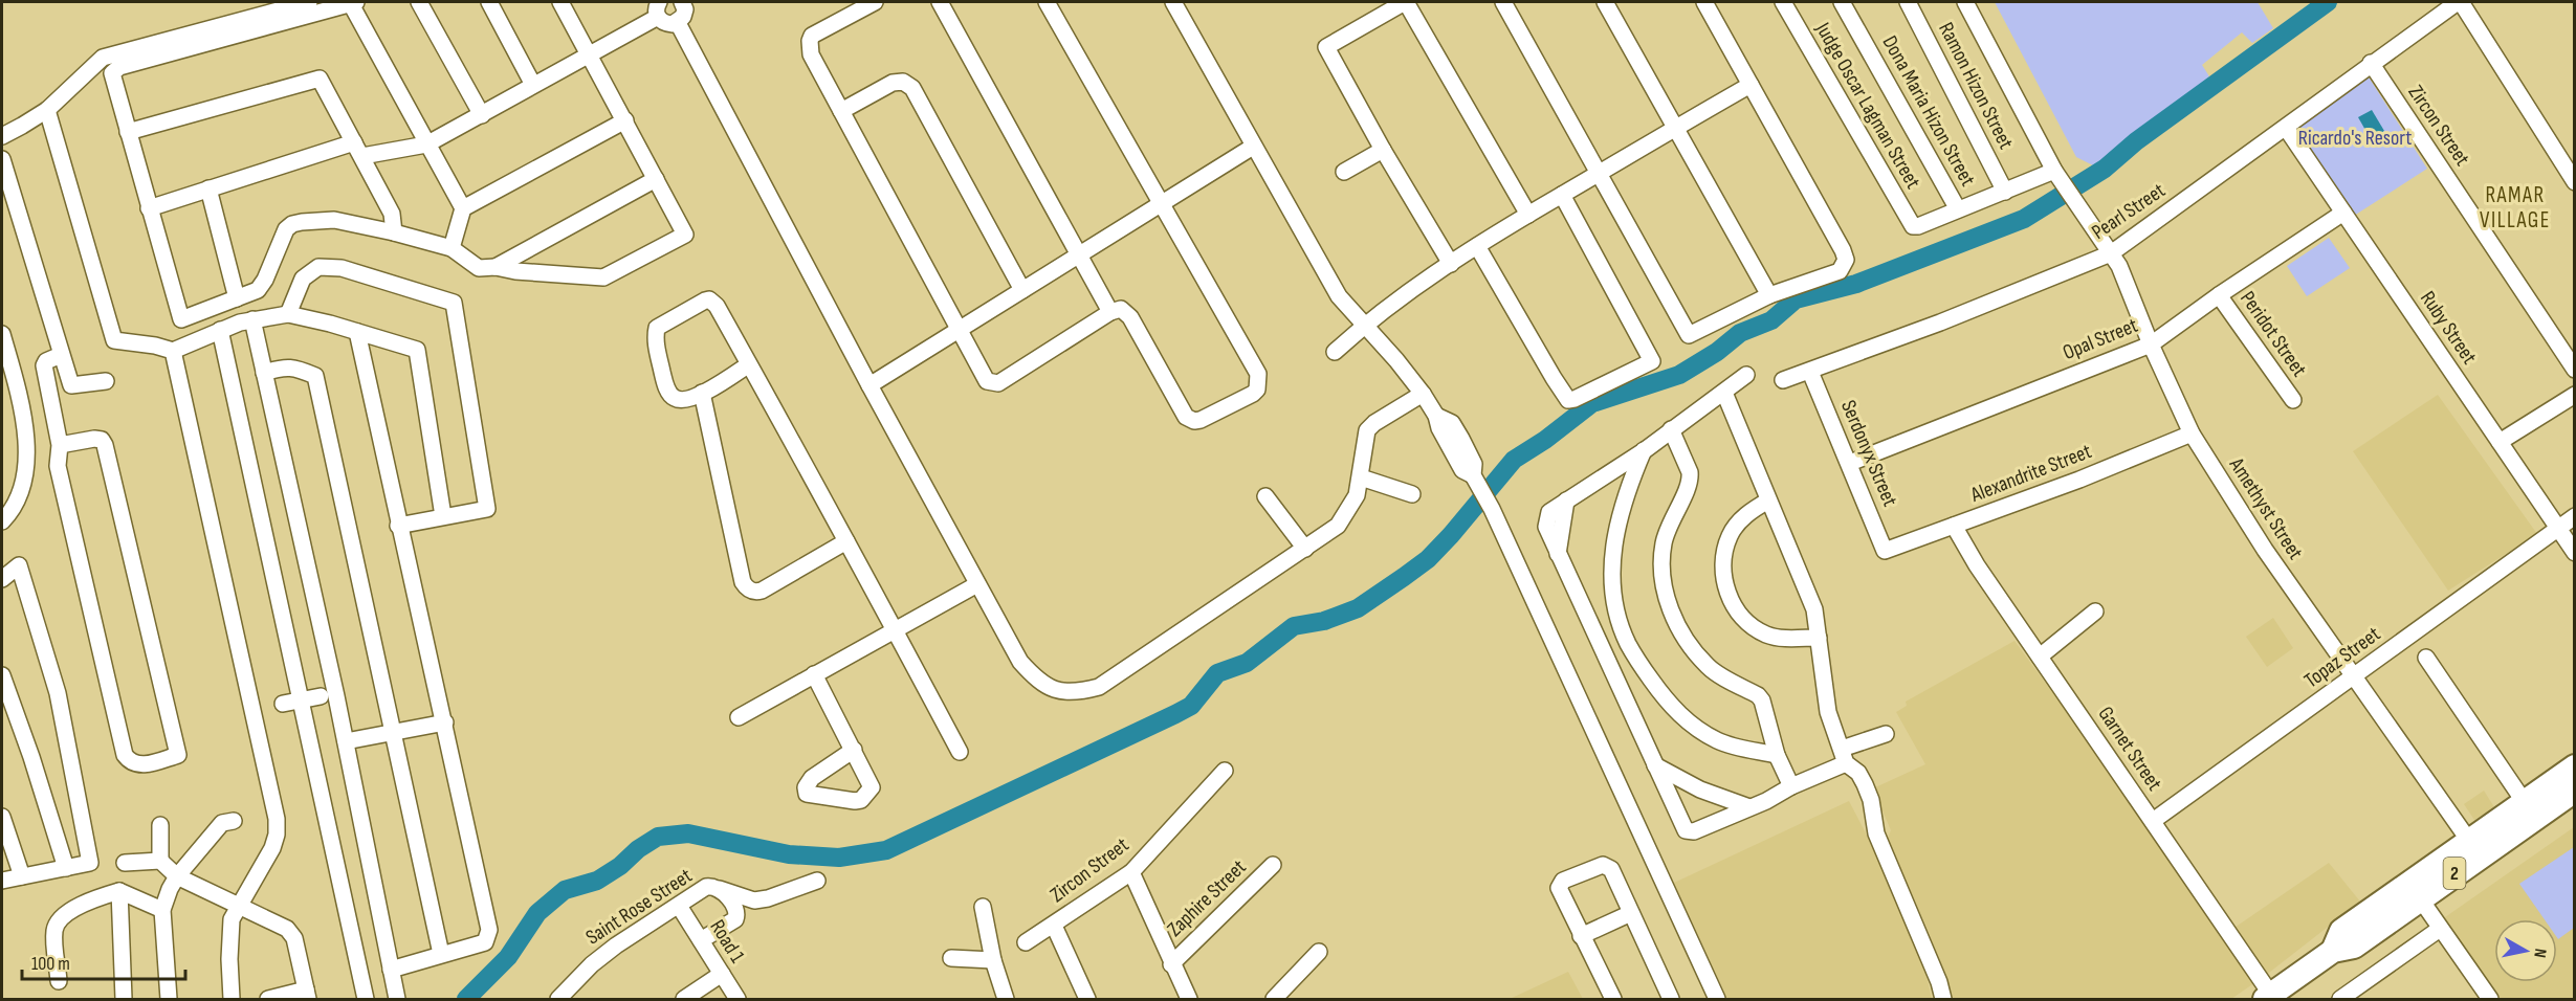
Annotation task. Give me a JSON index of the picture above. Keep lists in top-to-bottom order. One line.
{"streets":{"highway":["2"],"street":["Ramon Hizon Street","Judge Oscar Lagman Street","Dona Maria Hizon Street","Zircon Street","Pearl Street","Ruby Street","Peridot Street","Opal Street","Serdonyx Street","Alexandrite Street","Amethyst Street","Topaz Street","Garnet Street","Zaphire Street","Saint Rose Street","Road 1"]},"crossings":[["Judge Oscar Lagman Street","Dona Maria Hizon Street"],["Zircon Street","Pearl Street"],["Pearl Street","Ruby Street"],["Pearl Street","Serdonyx Street"],["Pearl Street","Amethyst Street"],["Ruby Street","Opal Street"],["Ruby Street","Topaz Street"],["Peridot Street","Opal Street"],["Opal Street","Serdonyx Street"],["Opal Street","Amethyst Street"],["Serdonyx Street","Alexandrite Street"],["Alexandrite Street","Amethyst Street"],["Alexandrite Street","Garnet Street"],["Amethyst Street","Topaz Street"],["Amethyst Street","2"],["Topaz Street","Garnet Street"],["Garnet Street","2"],["Saint Rose Street","Road 1"]],"districts":["RAMAR VILLAGE"],"parks":["Ricardo's Resort"],"scale_bar":"100 m","north":"right"}
